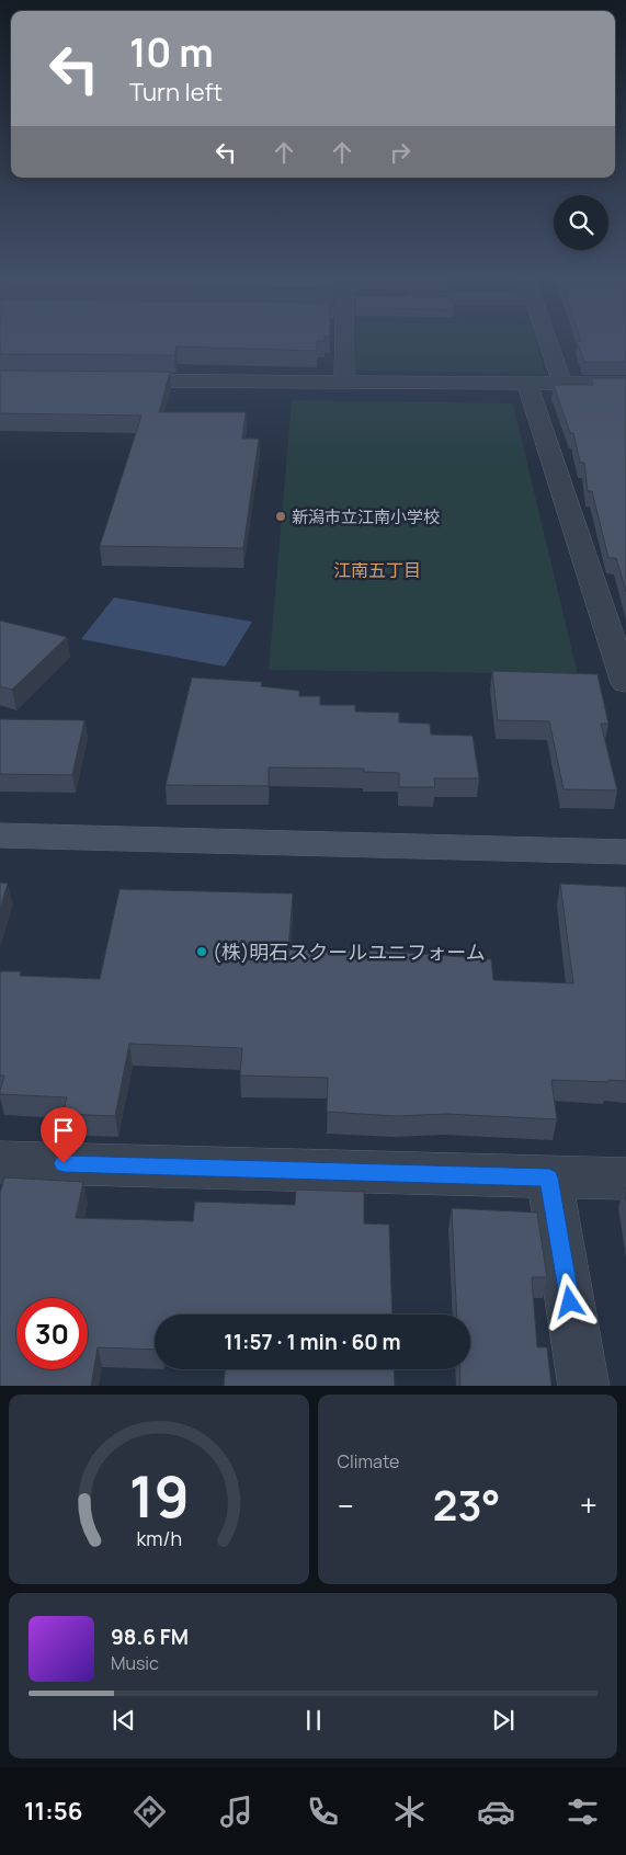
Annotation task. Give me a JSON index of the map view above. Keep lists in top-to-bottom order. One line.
{"districts":["江南五丁目"],"places":["新潟市立江南小学校","(株)明石スクールユニフォーム"],"page":{"turn":["10 m","Turn left"],"limit":"30","trip":"11:57 · 1 min · 60 m","tile":"Climate","heat":["−","23°","+"],"song":["98.6 FM","Music"],"tabs":"11:56","gauge":["19","km/h"]}}
